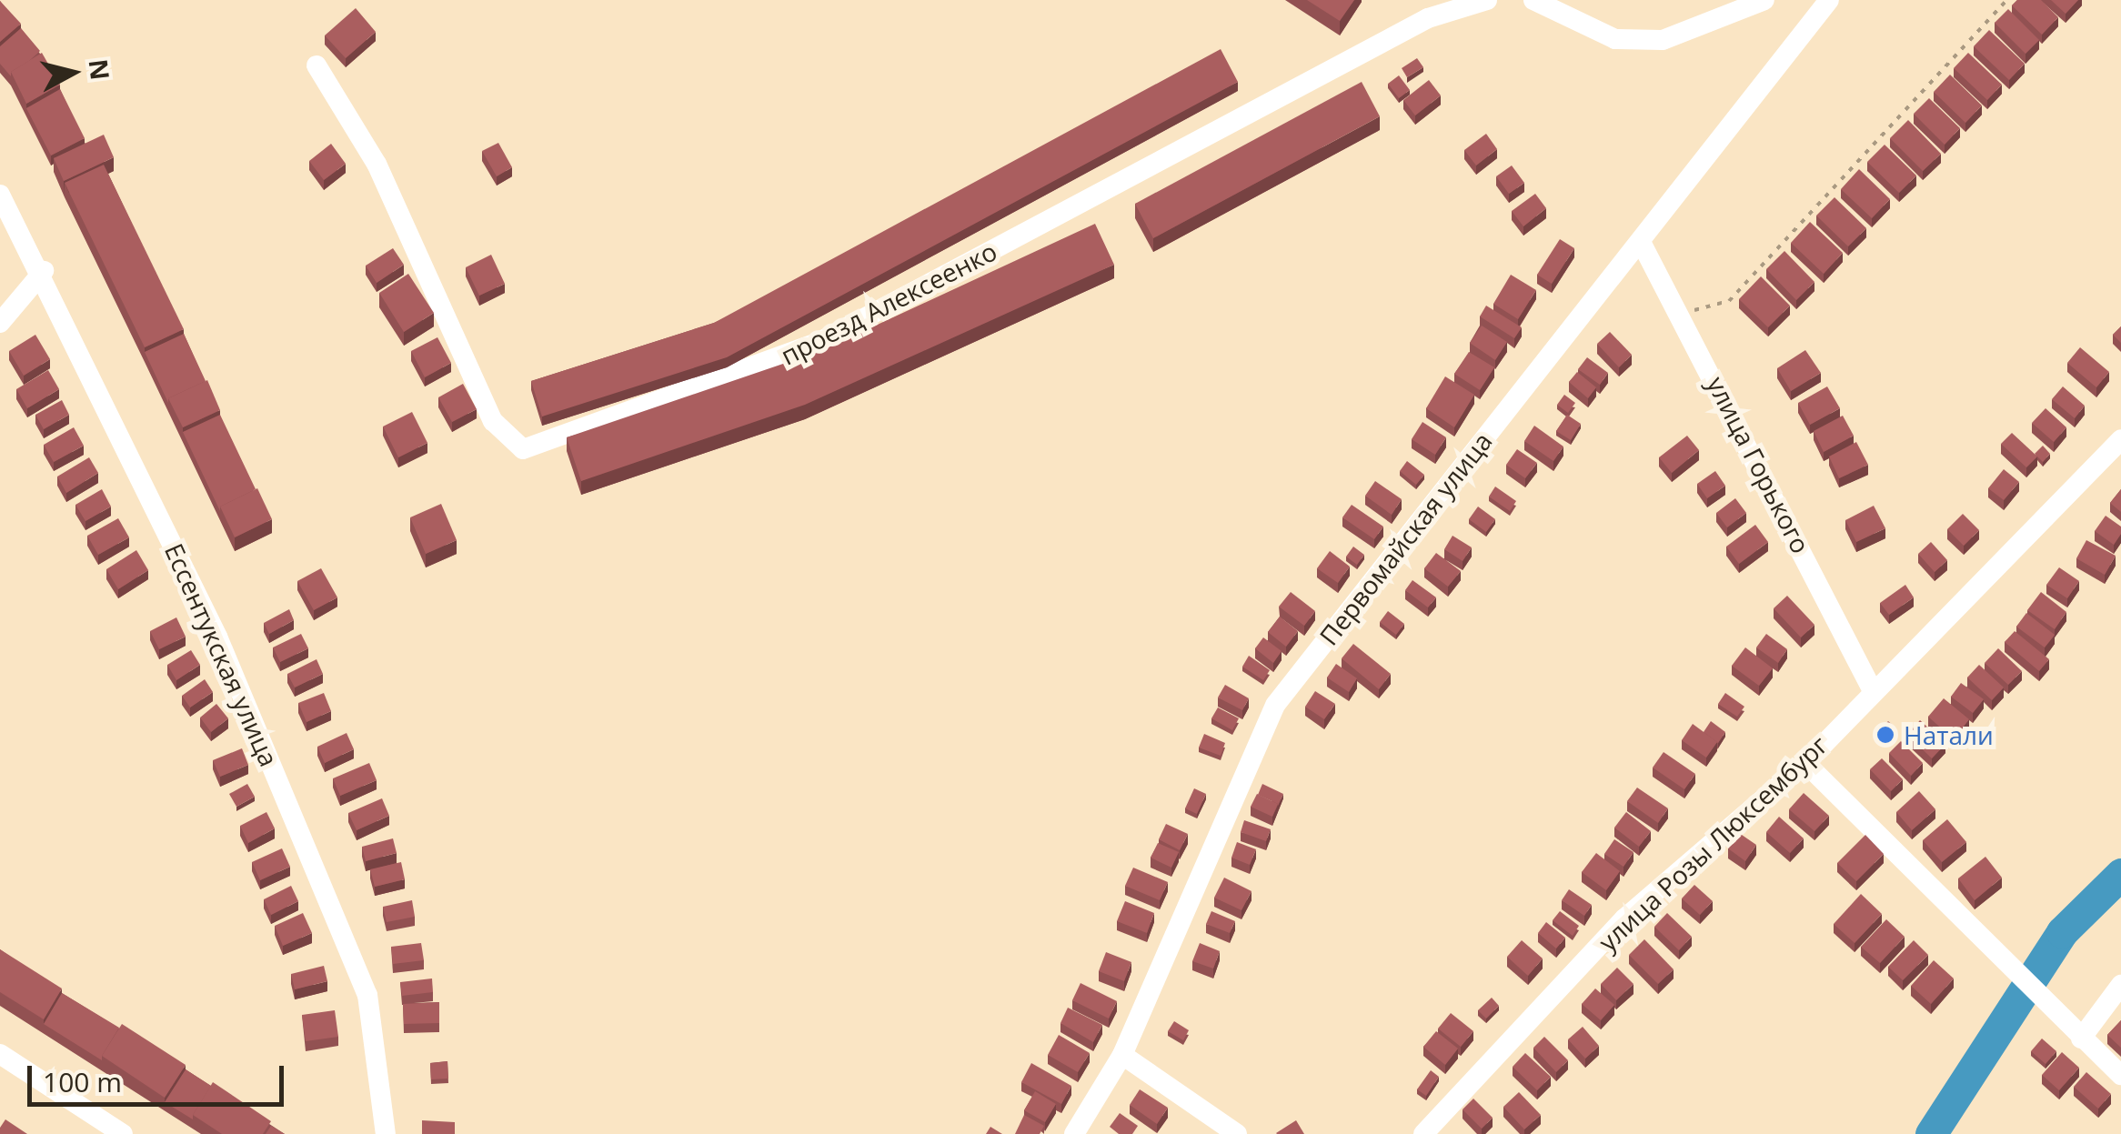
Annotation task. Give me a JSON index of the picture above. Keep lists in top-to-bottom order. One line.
{"streets":{"street":["проезд Алексеенко","улица Горького","Первомайская улица","Ессентукская улица","улица Розы Люксембург"]},"crossings":[["улица Горького","Первомайская улица"],["улица Горького","улица Розы Люксембург"]],"places":["Натали"],"scale_bar":"100 m","north":"right"}
